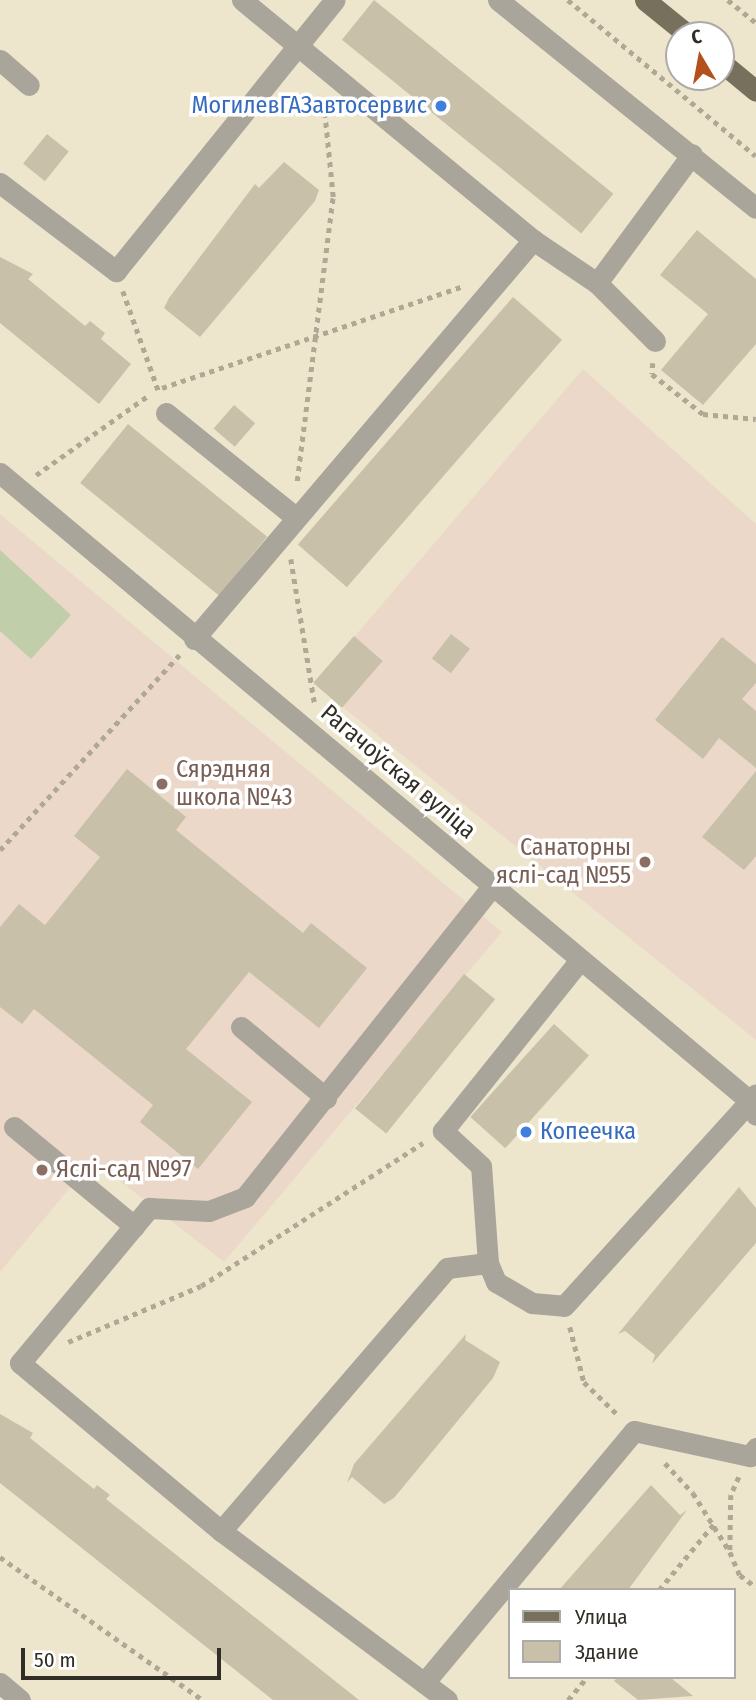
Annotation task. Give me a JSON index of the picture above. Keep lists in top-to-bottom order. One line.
{"streets":{"street":["Рагачоўская вуліца"]},"places":["МогилевГАЗавтосервис","Сярэдняя школа №43","Санаторны яслі-сад №55","Копеечка","Яслі-сад №97"],"legend":["Улица","Здание"],"scale_bar":"50 m","north":"top"}
